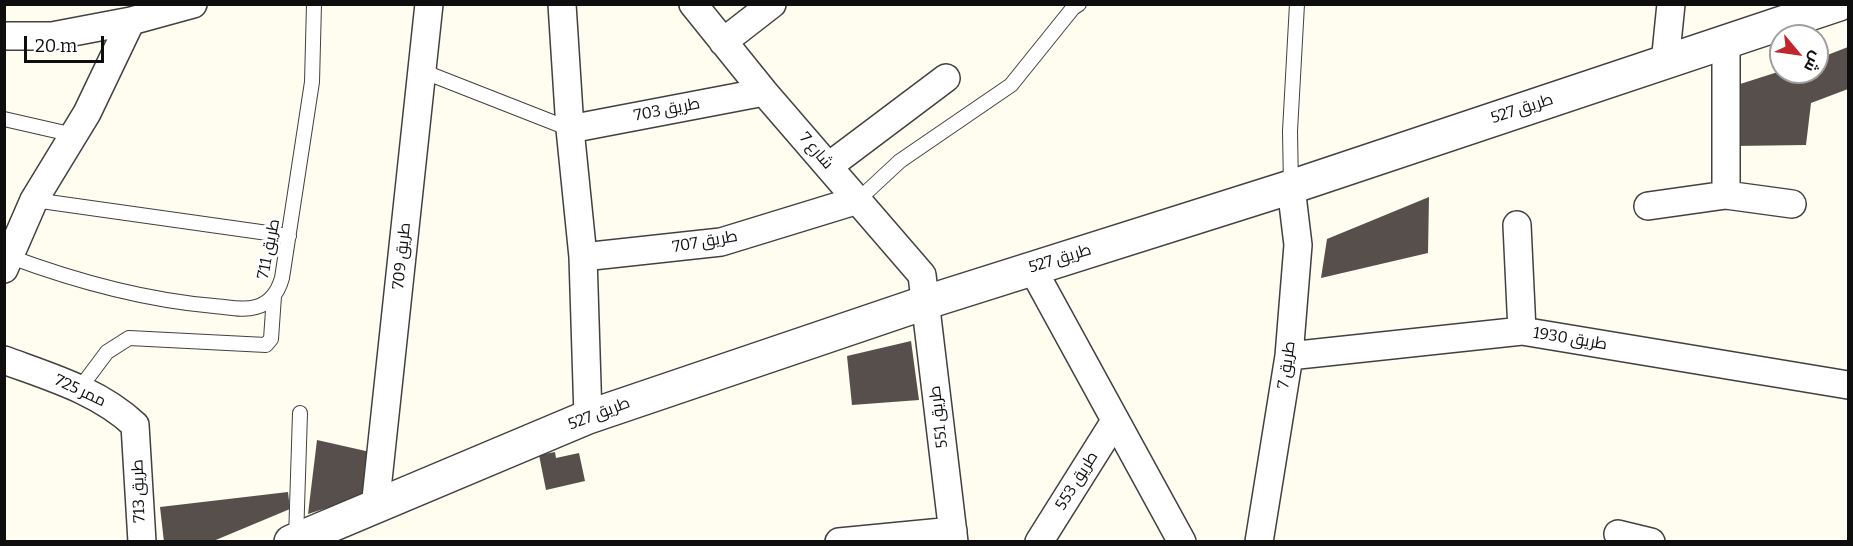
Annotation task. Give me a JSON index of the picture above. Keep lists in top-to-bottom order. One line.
{"streets":{"street":["طريق 527","طريق 703","شارع 7","طريق 707","طريق 709","طريق 1930","طريق 7","ممر 725","طريق 551","طريق 553","طريق 713"],"lane":["طريق 711"]},"crossings":[["طريق 527","شارع 7"],["طريق 527","طريق 709"],["طريق 527","طريق 7"],["طريق 527","طريق 551"],["طريق 703","شارع 7"],["شارع 7","طريق 707"],["شارع 7","طريق 551"],["طريق 1930","طريق 7"],["ممر 725","طريق 713"]],"scale_bar":"20 m","north":"bottom right"}
